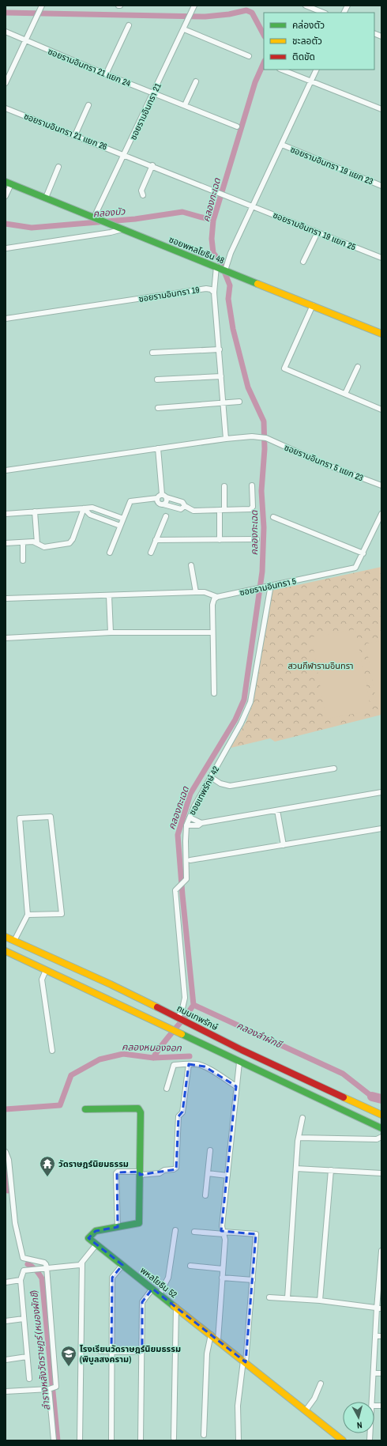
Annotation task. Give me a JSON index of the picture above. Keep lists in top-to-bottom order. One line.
{"streets":{"street":["ซอยรามอินทรา 21 แยก 24","ซอยรามอินทรา 21","ซอยรามอินทรา 21 แยก 26","ซอยรามอินทรา 19 แยก 23","ซอยรามอินทรา 19 แยก 25","ซอยพหลโยธิน 48","ซอยรามอินทรา 19","ซอยรามอินทรา 5 แยก 23","ซอยรามอินทรา 5","ซอยเทพรักษ์ 42","ถนนเทพรักษ์","พหลโยธิน 52"]},"crossings":[["ซอยรามอินทรา 21 แยก 24","ซอยรามอินทรา 21"],["ซอยรามอินทรา 21","ซอยรามอินทรา 21 แยก 26"],["ซอยรามอินทรา 21","ซอยพหลโยธิน 48"],["ซอยรามอินทรา 21 แยก 26","ซอยรามอินทรา 19 แยก 25"],["ซอยรามอินทรา 5","ซอยเทพรักษ์ 42"],["ซอยเทพรักษ์ 42","ถนนเทพรักษ์"]],"water":["คลองกะเฉด","คลองบัว","คลองลำผักชี","คลองหนองจอก","ลำรางหลังวัดราษฎร์ (หนองผักชี)"],"parks":["สวนกีฬารามอินทรา"],"places":{"temple":["วัดราษฎร์นิยมธรรม"],"school or university":["โรงเรียนวัดราษฎร์นิยมธรรม (พิบูลสงคราม)"]},"legend":["คล่องตัว","ชะลอตัว","ติดขัด"],"north":"bottom"}
